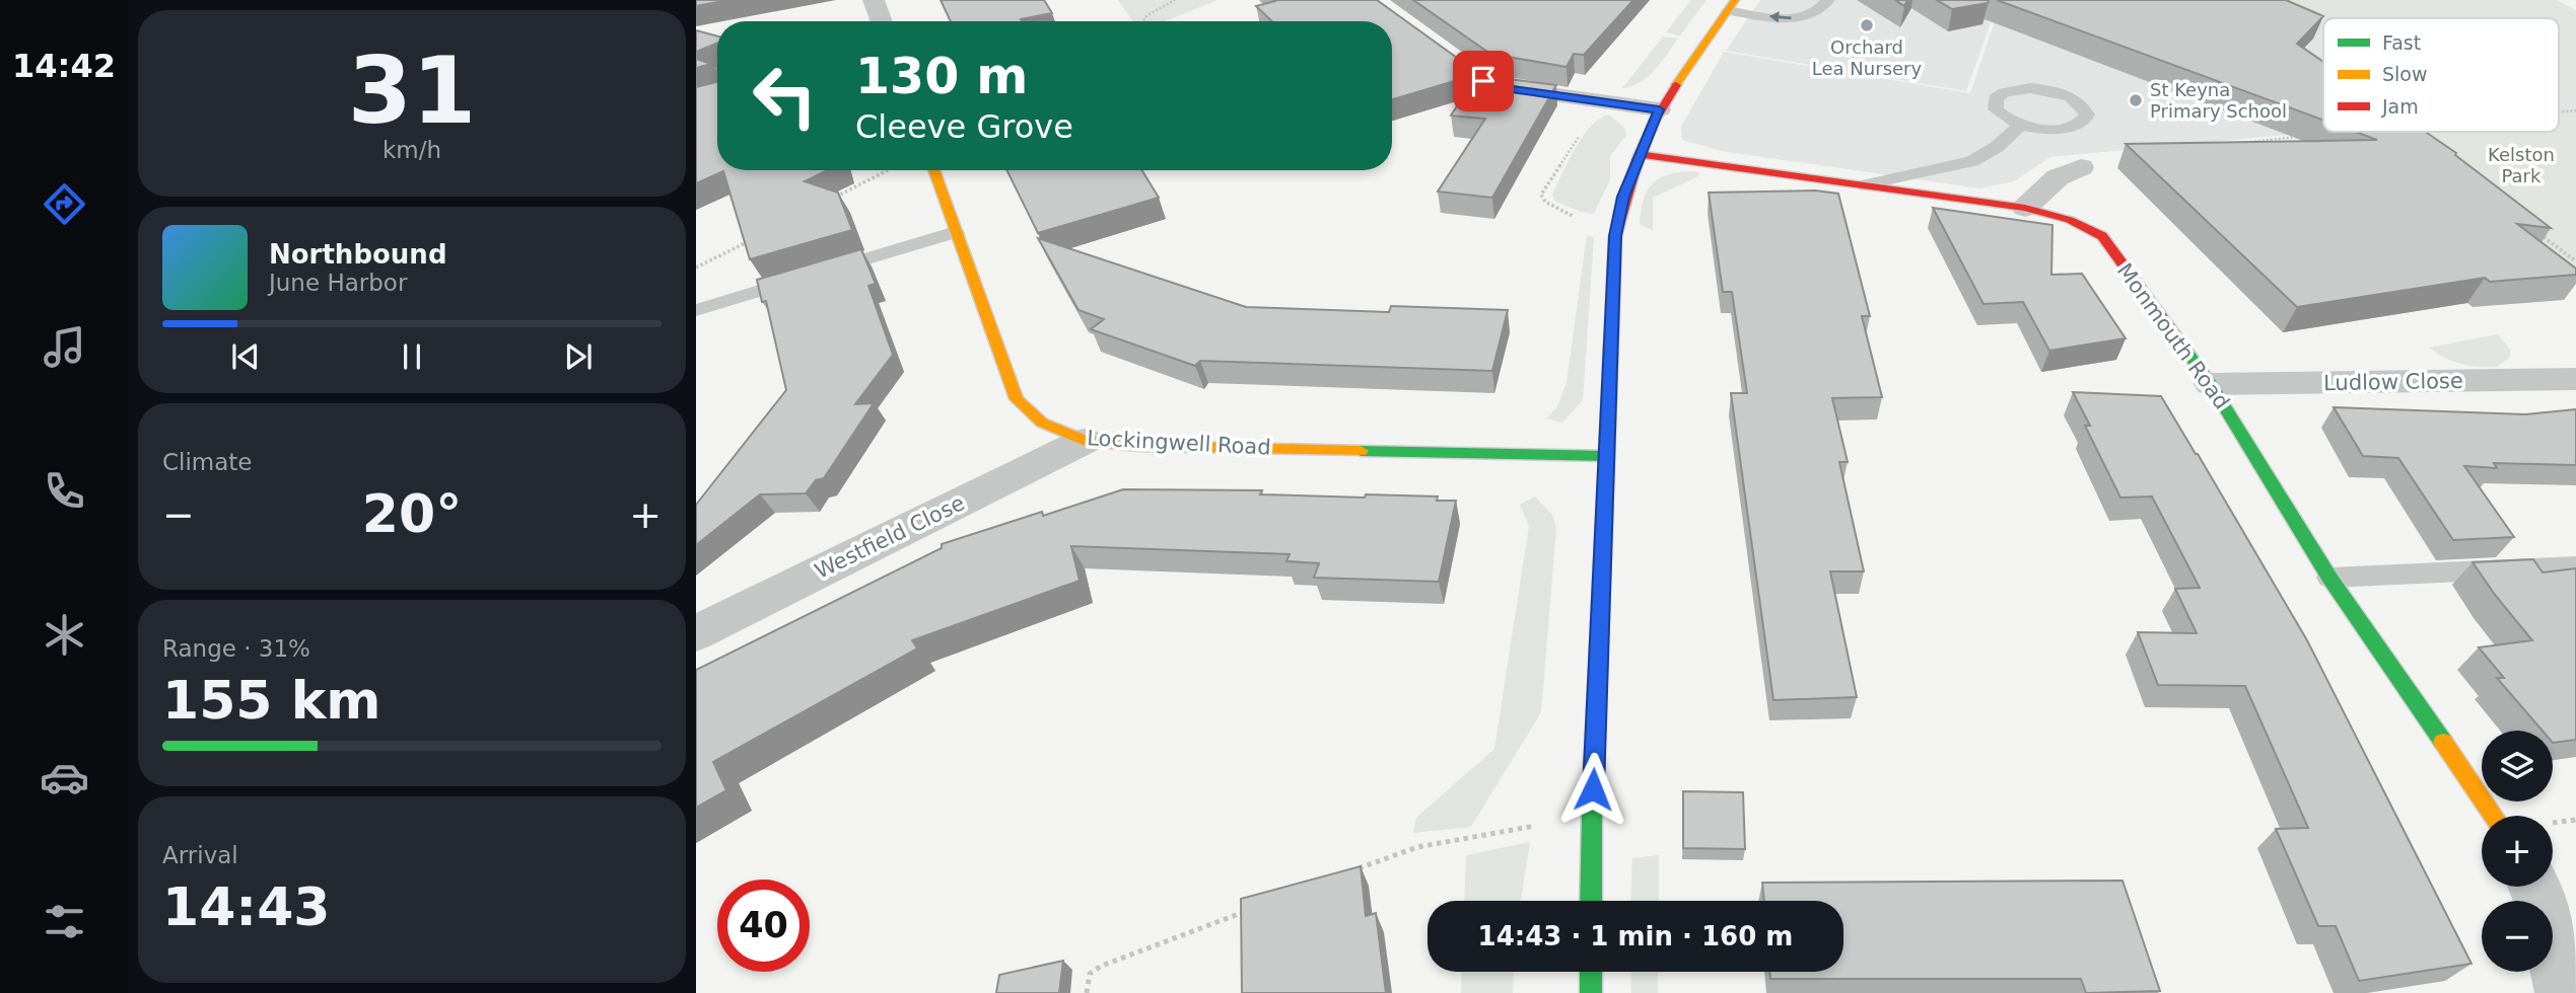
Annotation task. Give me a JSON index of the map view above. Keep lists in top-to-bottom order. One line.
{"streets":{"street":["Monmouth Road","Ludlow Close","Lockingwell Road","Westfield Close"]},"crossings":[["Monmouth Road","Ludlow Close"],["Lockingwell Road","Westfield Close"]],"parks":["Kelston Park"],"places":["Orchard Lea Nursery","St Keyna Primary School"],"legend":["Fast","Slow","Jam"],"page":{"tabs":"14:42","tile":[["31","km/h"],"Climate",["Range · 31%","155 km"],["Arrival","14:43"]],"turn":["130 m","Cleeve Grove"],"song":["Northbound","June Harbor"],"heat":["−","20°","+"],"map_buttons":["+","−"],"limit":"40","trip":"14:43 · 1 min · 160 m"}}
